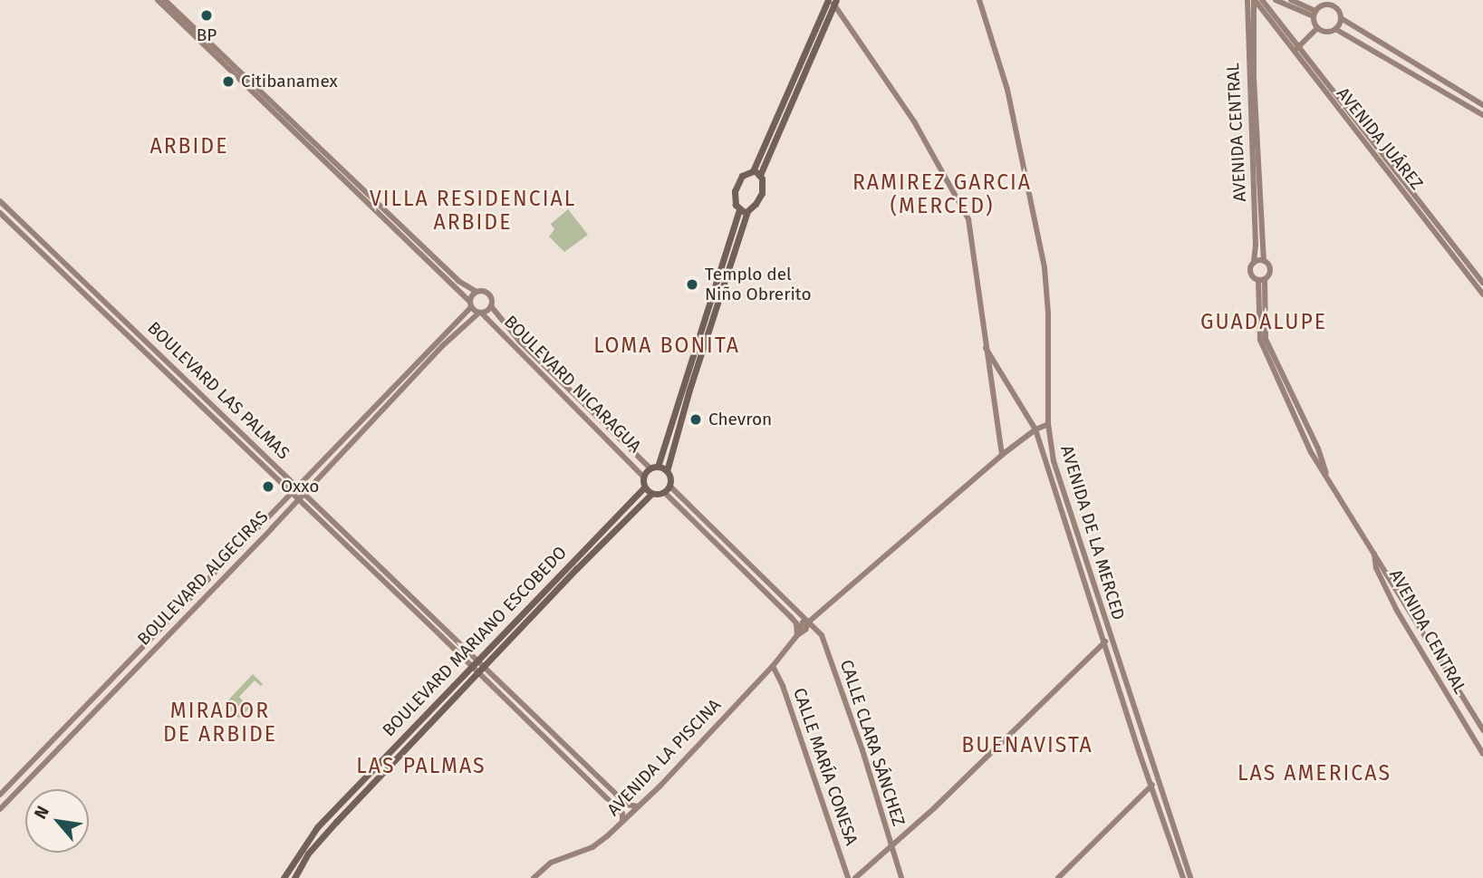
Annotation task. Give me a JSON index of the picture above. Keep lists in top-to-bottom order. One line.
{"streets":{"main road":["BOULEVARD MARIANO ESCOBEDO"],"street":["AVENIDA CENTRAL","AVENIDA JUÁREZ","BOULEVARD NICARAGUA","BOULEVARD LAS PALMAS","AVENIDA DE LA MERCED","BOULEVARD ALGECIRAS","CALLE CLARA SÁNCHEZ","AVENIDA LA PISCINA","CALLE MARÍA CONESA"]},"crossings":[["AVENIDA CENTRAL","AVENIDA JUÁREZ"],["BOULEVARD NICARAGUA","BOULEVARD ALGECIRAS"],["BOULEVARD NICARAGUA","BOULEVARD MARIANO ESCOBEDO"],["BOULEVARD LAS PALMAS","BOULEVARD ALGECIRAS"],["BOULEVARD LAS PALMAS","BOULEVARD MARIANO ESCOBEDO"],["AVENIDA DE LA MERCED","AVENIDA LA PISCINA"],["CALLE CLARA SÁNCHEZ","AVENIDA LA PISCINA"],["AVENIDA LA PISCINA","CALLE MARÍA CONESA"]],"districts":["ARBIDE","RAMIREZ GARCIA (MERCED)","VILLA RESIDENCIAL ARBIDE","GUADALUPE","LOMA BONITA","MIRADOR DE ARBIDE","BUENAVISTA","LAS PALMAS","LAS AMERICAS"],"places":["BP","Citibanamex","Templo del Niño Obrerito","Chevron","Oxxo"],"north":"top left"}
